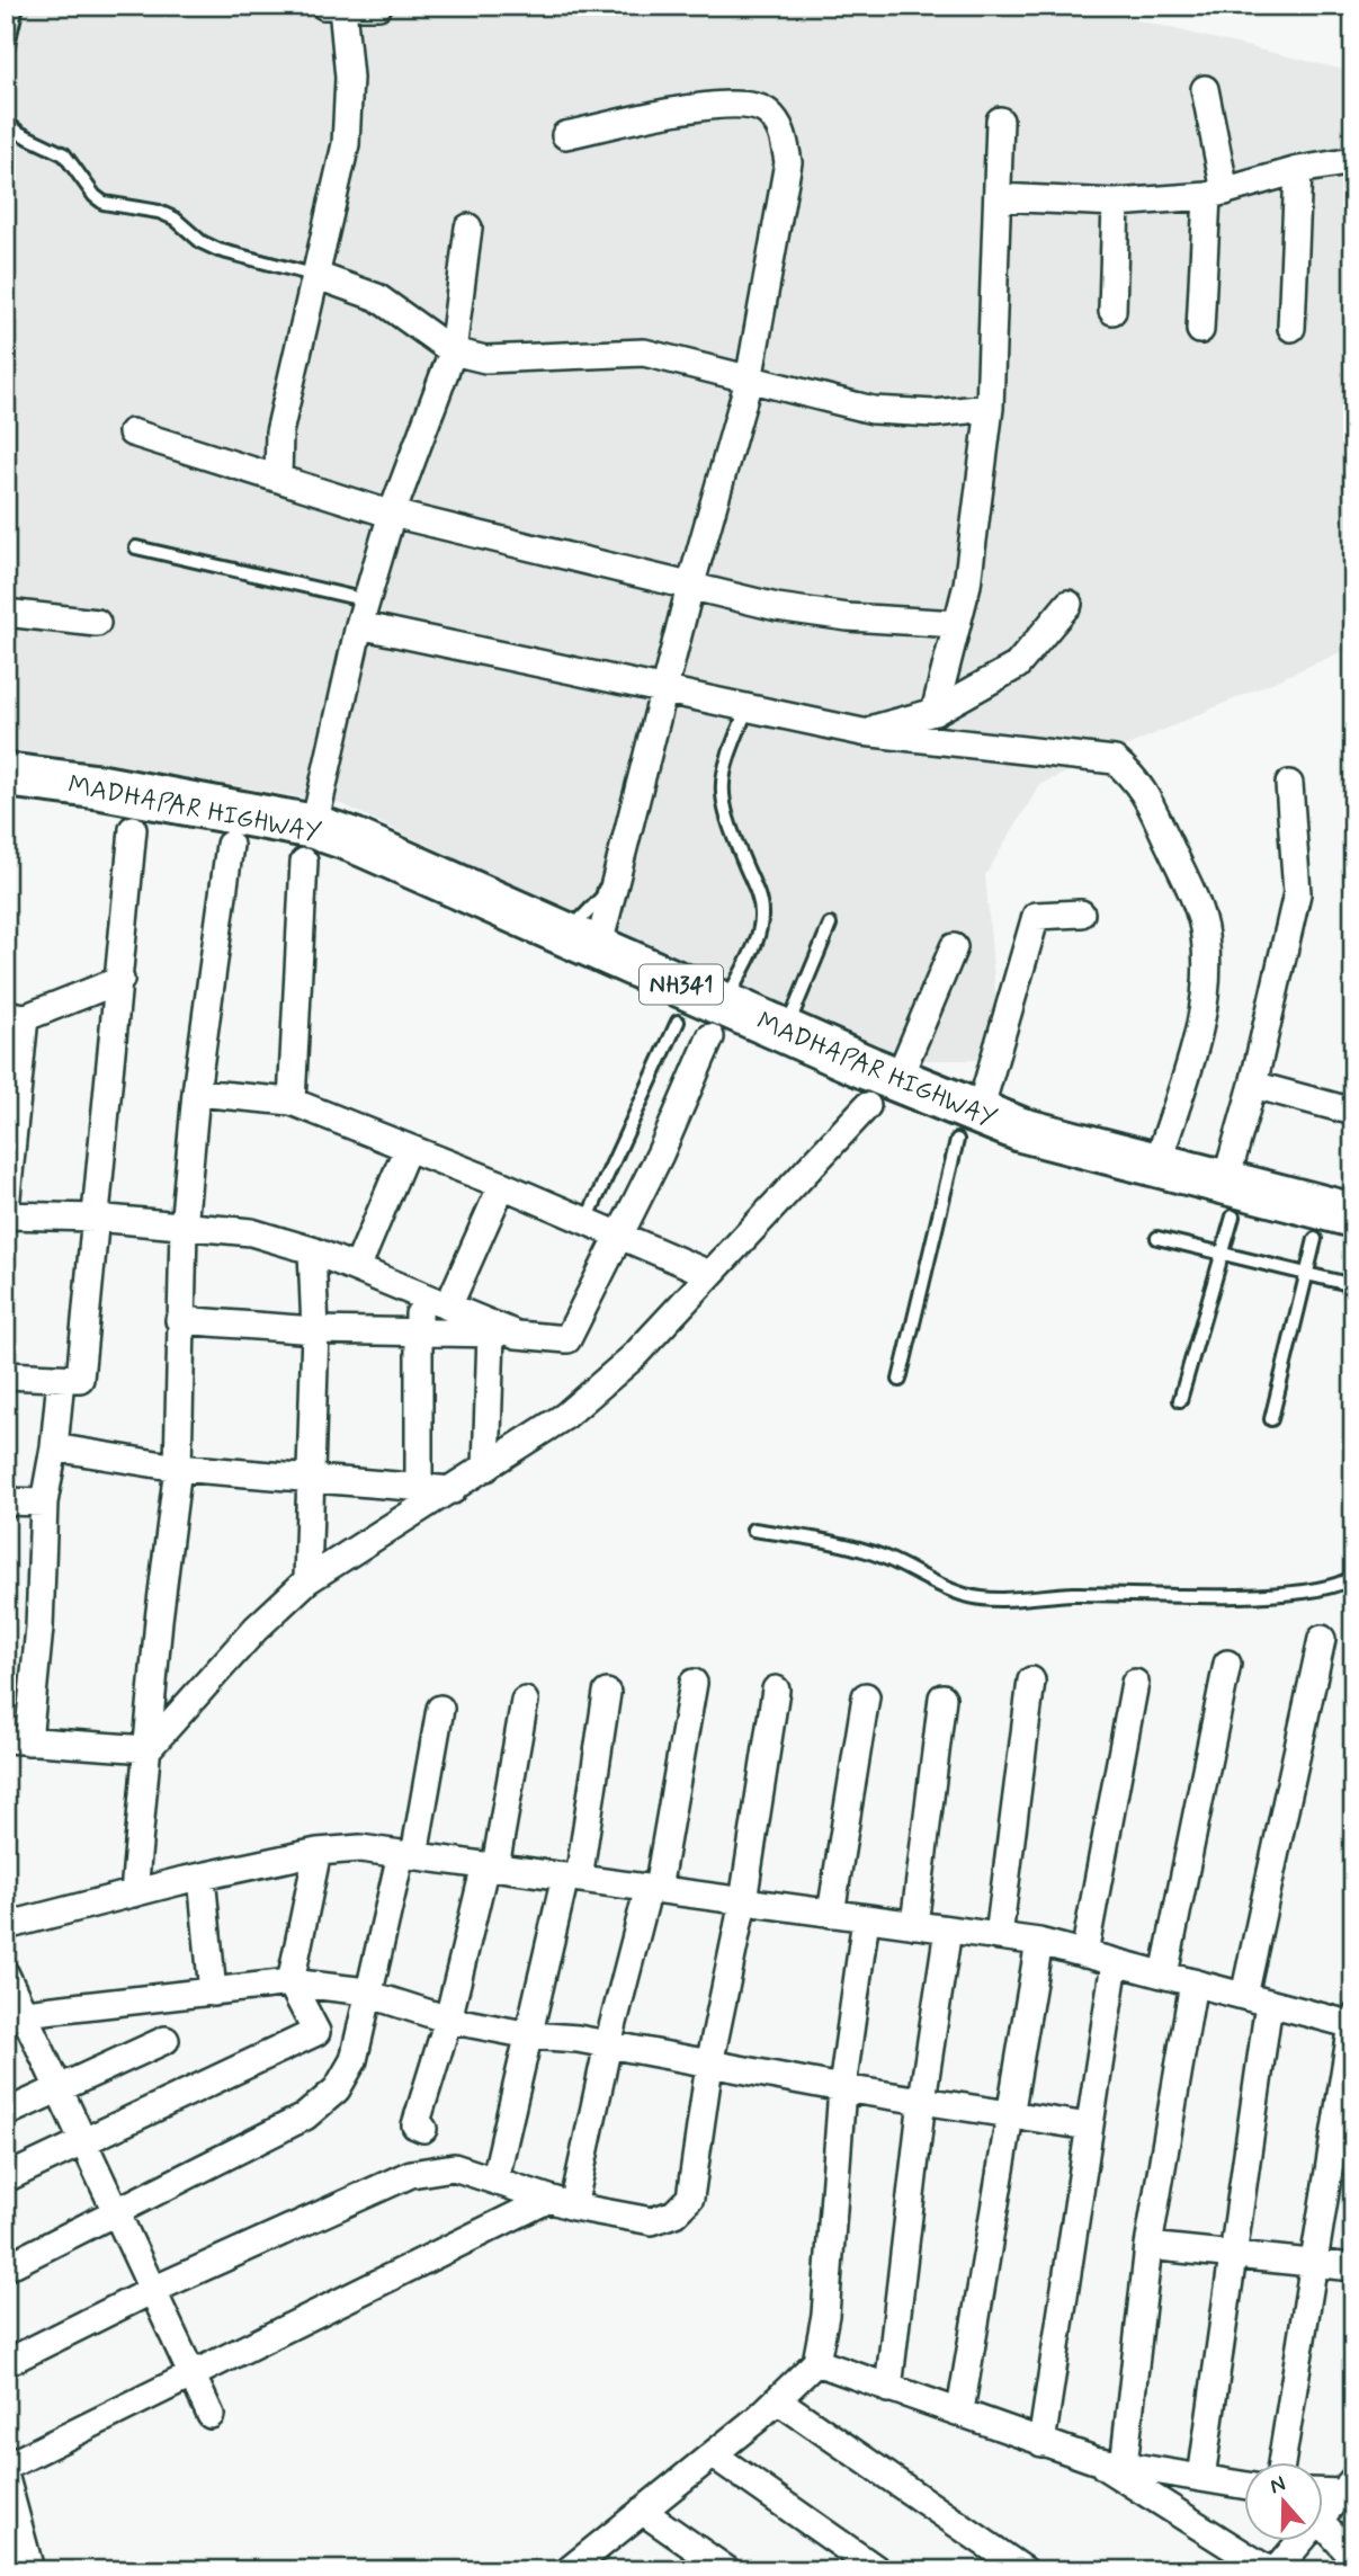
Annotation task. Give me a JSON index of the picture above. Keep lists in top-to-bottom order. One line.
{"streets":{"highway":["MADHAPAR HIGHWAY","NH341"]},"north":"top"}
